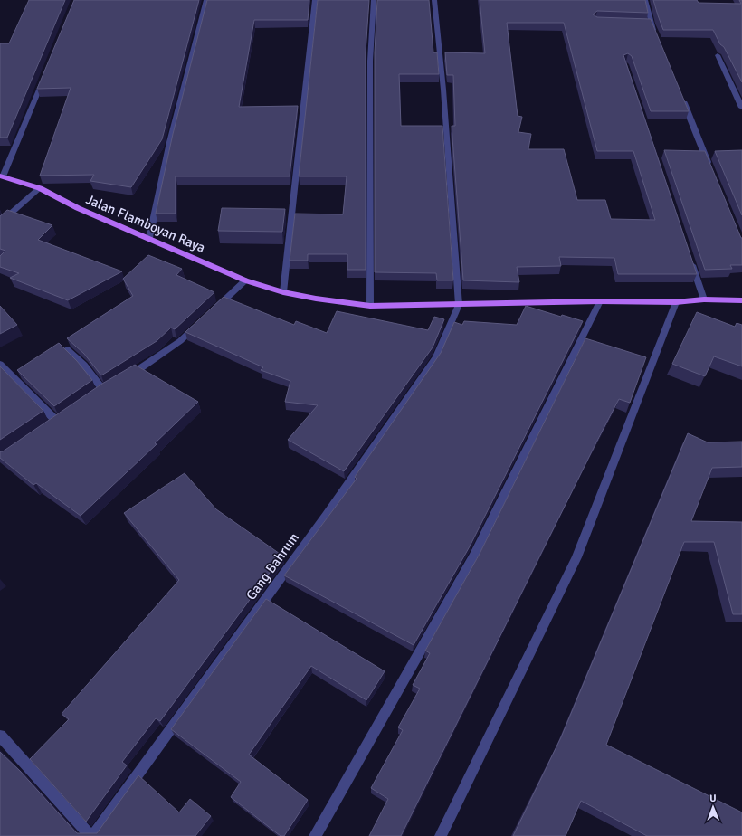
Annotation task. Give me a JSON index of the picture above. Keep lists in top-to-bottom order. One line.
{"streets":{"main road":["Jalan Flamboyan Raya"],"street":["Gang Bahrum"]},"crossings":[["Jalan Flamboyan Raya","Gang Bahrum"]],"north":"top"}
